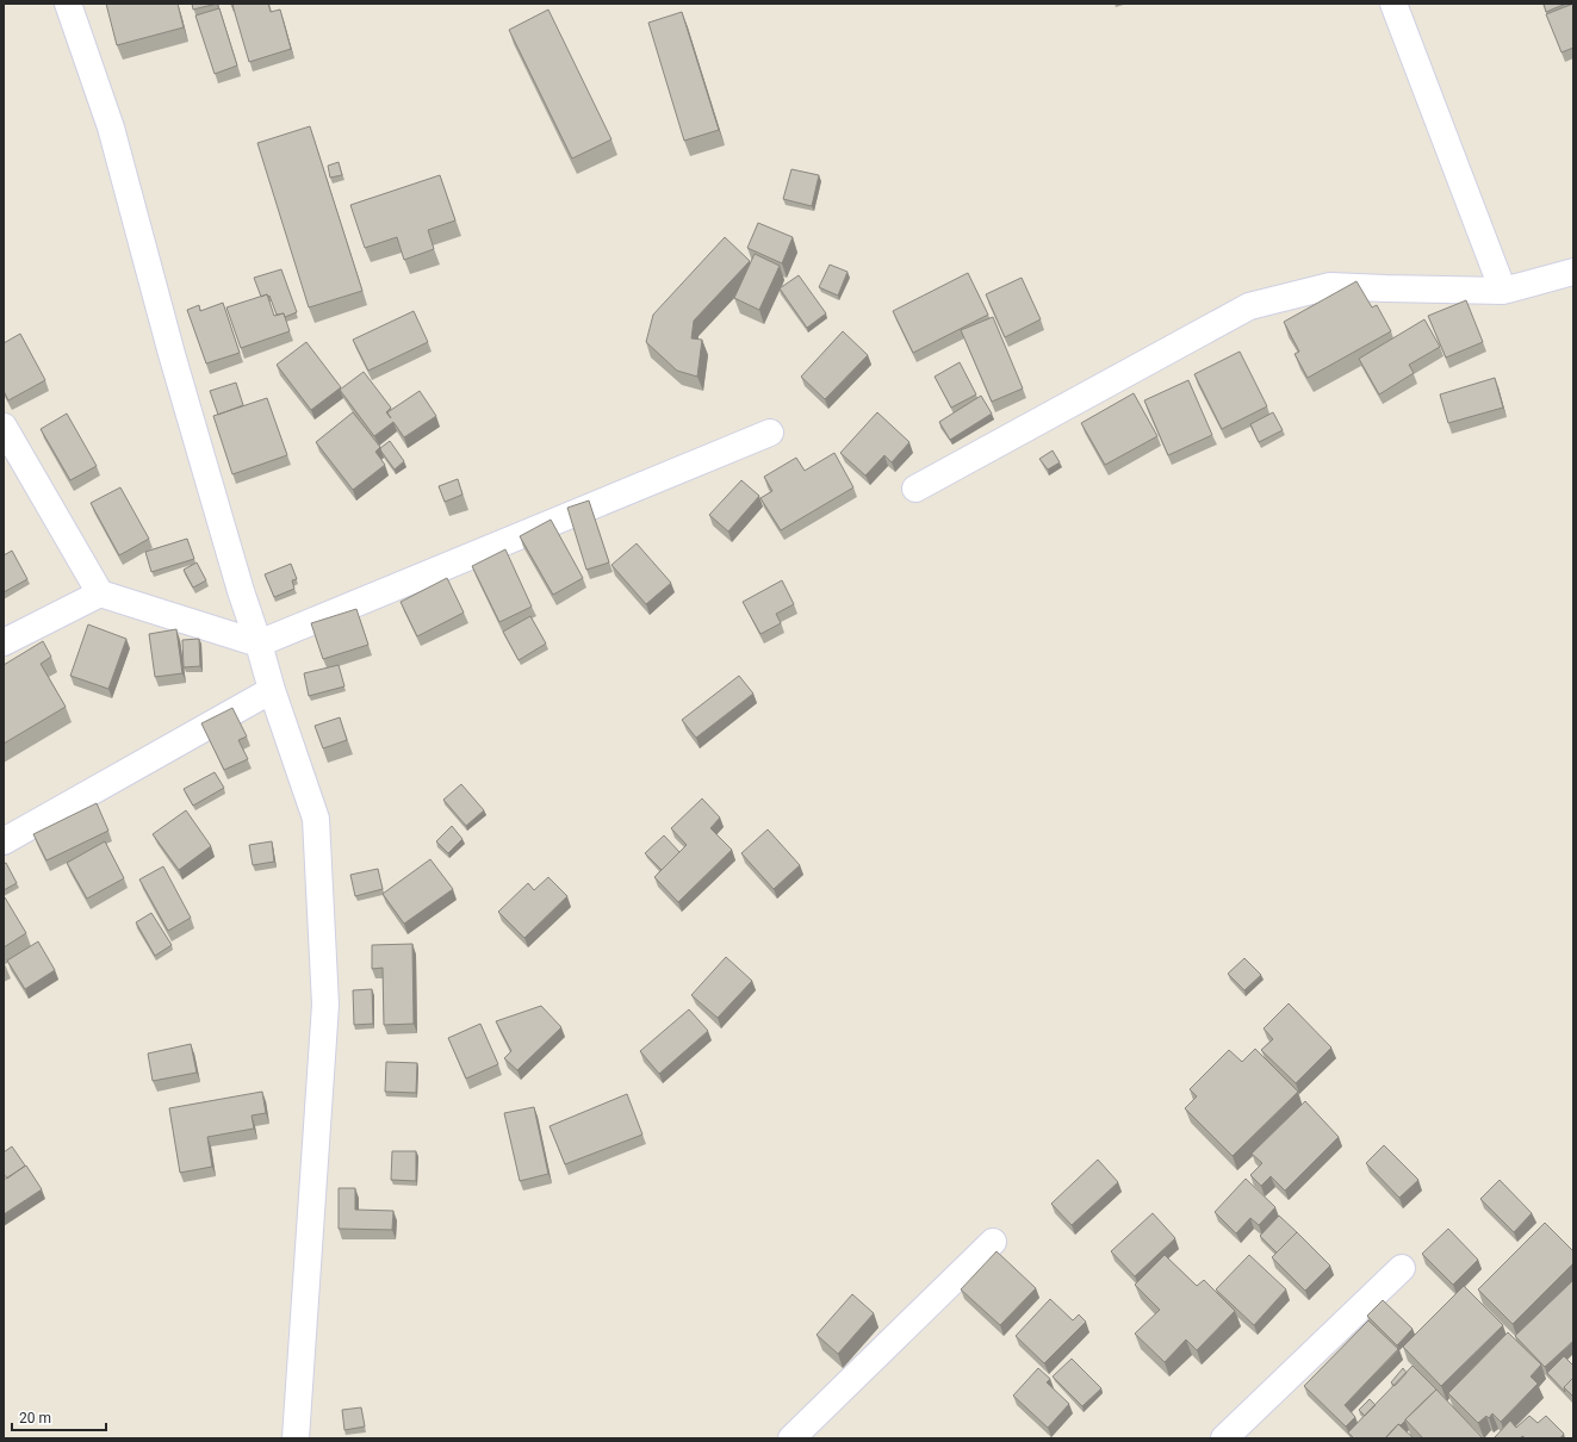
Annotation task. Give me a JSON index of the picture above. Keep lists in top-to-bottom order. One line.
{"scale_bar":"20 m"}
